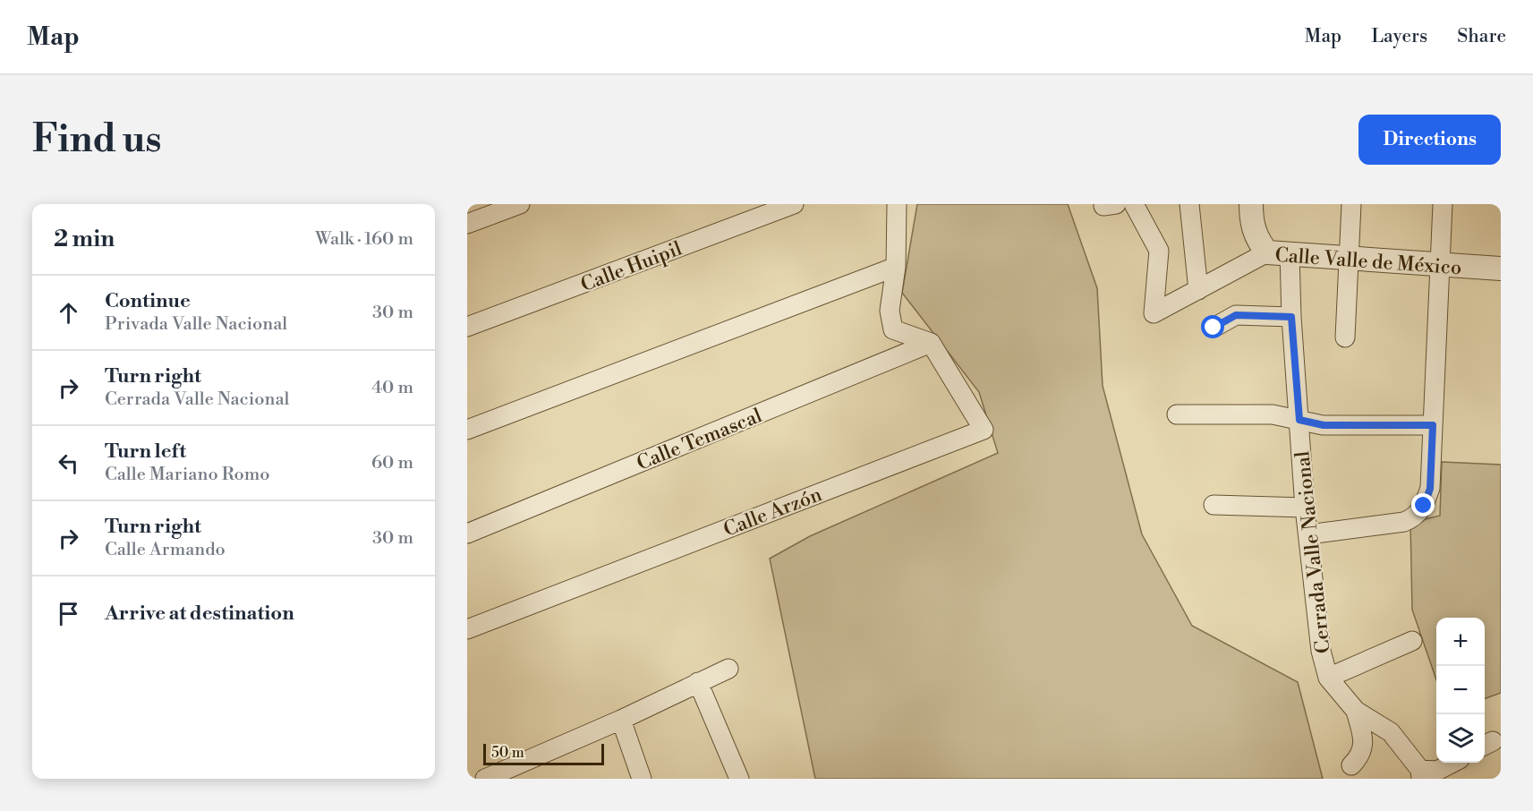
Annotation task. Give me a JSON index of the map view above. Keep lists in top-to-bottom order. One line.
{"streets":{"street":["Calle Valle de México","Calle Huipil","Calle Temascal","Calle Arzón","Cerrada Valle Nacional"]},"crossings":[["Calle Valle de México","Cerrada Valle Nacional"],["Calle Temascal","Calle Arzón"]],"scale_bar":"50 m","page":{"header":"Map","nav":["Map","Layers","Share"],"buttons":"Directions","title":"Find us","heading":["2 min","Walk · 160 m"],"list":[["Continue","Privada Valle Nacional","30 m"],["Turn right","Cerrada Valle Nacional","40 m"],["Turn left","Calle Mariano Romo","60 m"],["Turn right","Calle Armando","30 m"],"Arrive at destination"],"map_buttons":["+","−"],"scale":"50 m"}}
